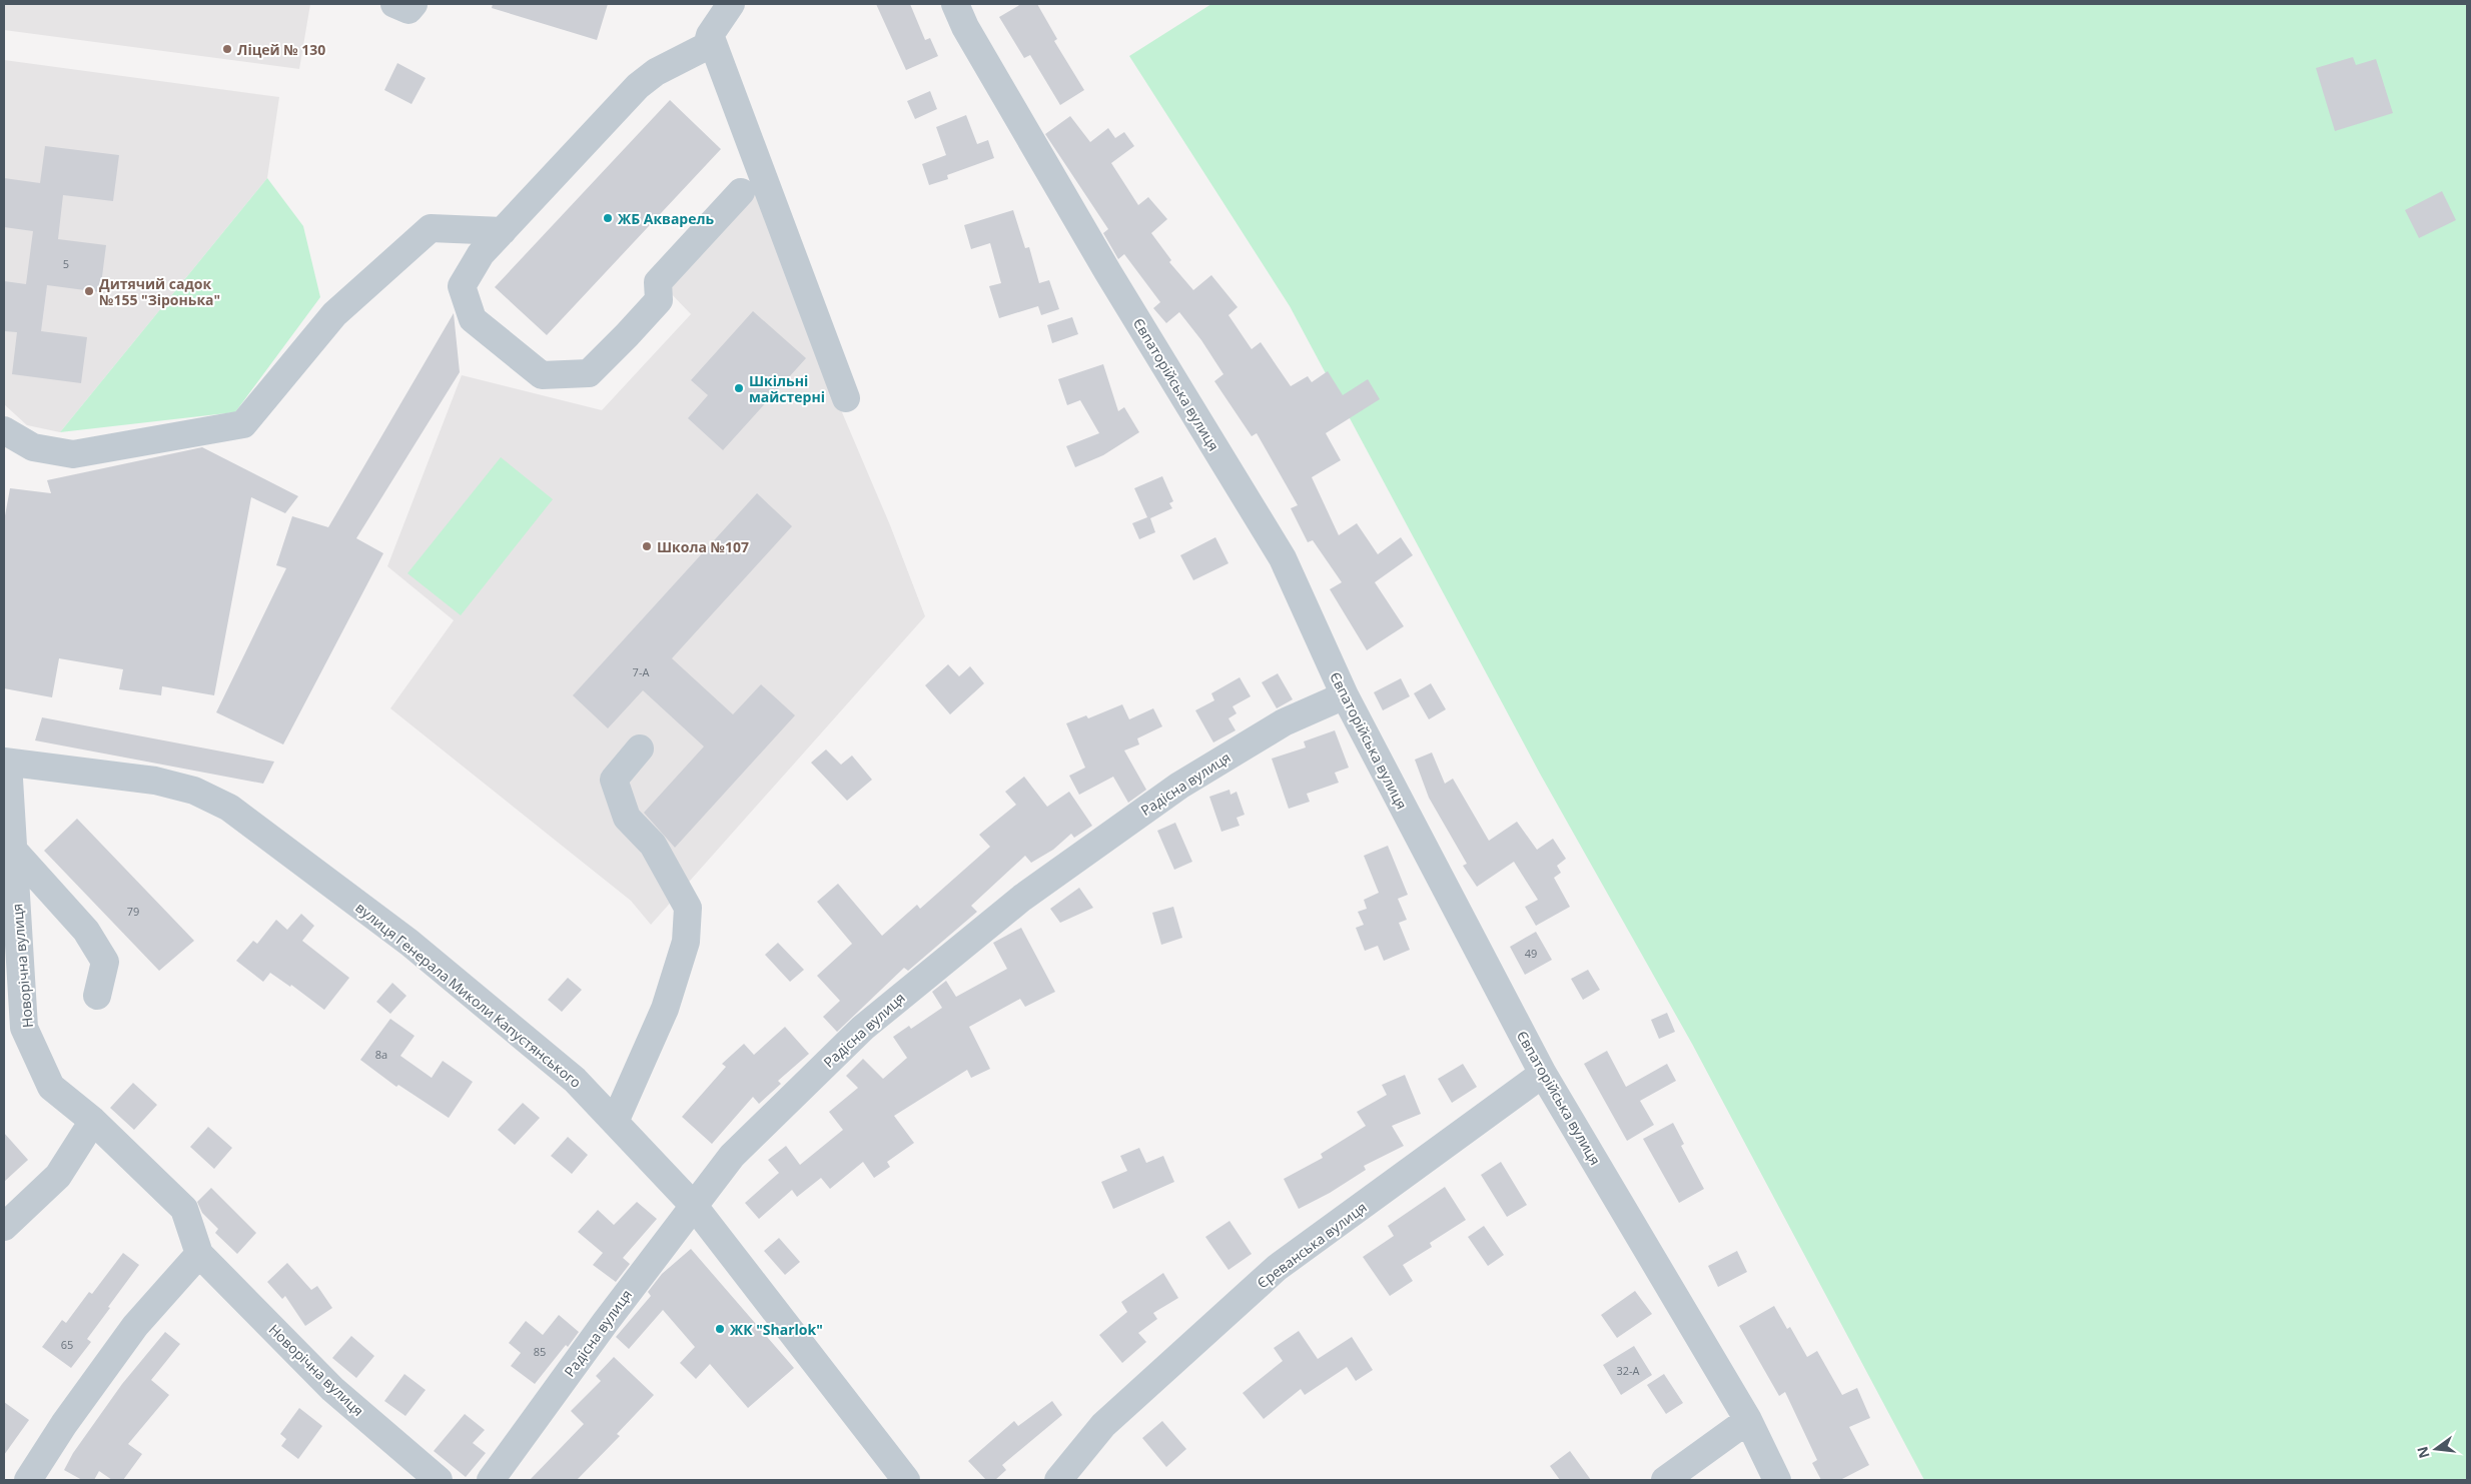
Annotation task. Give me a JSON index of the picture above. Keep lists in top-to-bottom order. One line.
{"streets":{"street":["Євпаторійська вулиця","Радісна вулиця","Новорічна вулиця","вулиця Генерала Миколи Капустянського","Єреванська вулиця"]},"crossings":[["Євпаторійська вулиця","Радісна вулиця"],["Євпаторійська вулиця","Єреванська вулиця"],["Радісна вулиця","вулиця Генерала Миколи Капустянського"],["Новорічна вулиця","вулиця Генерала Миколи Капустянського"]],"places":["Ліцей № 130","ЖБ Акварель","Дитячий садок №155 \"Зіронька\"","Шкільні майстерні","Школа №107","ЖК \"Sharlok\""],"house_numbers":["5","7-А","79","49","8а","65","85","32-А"],"north":"left"}
